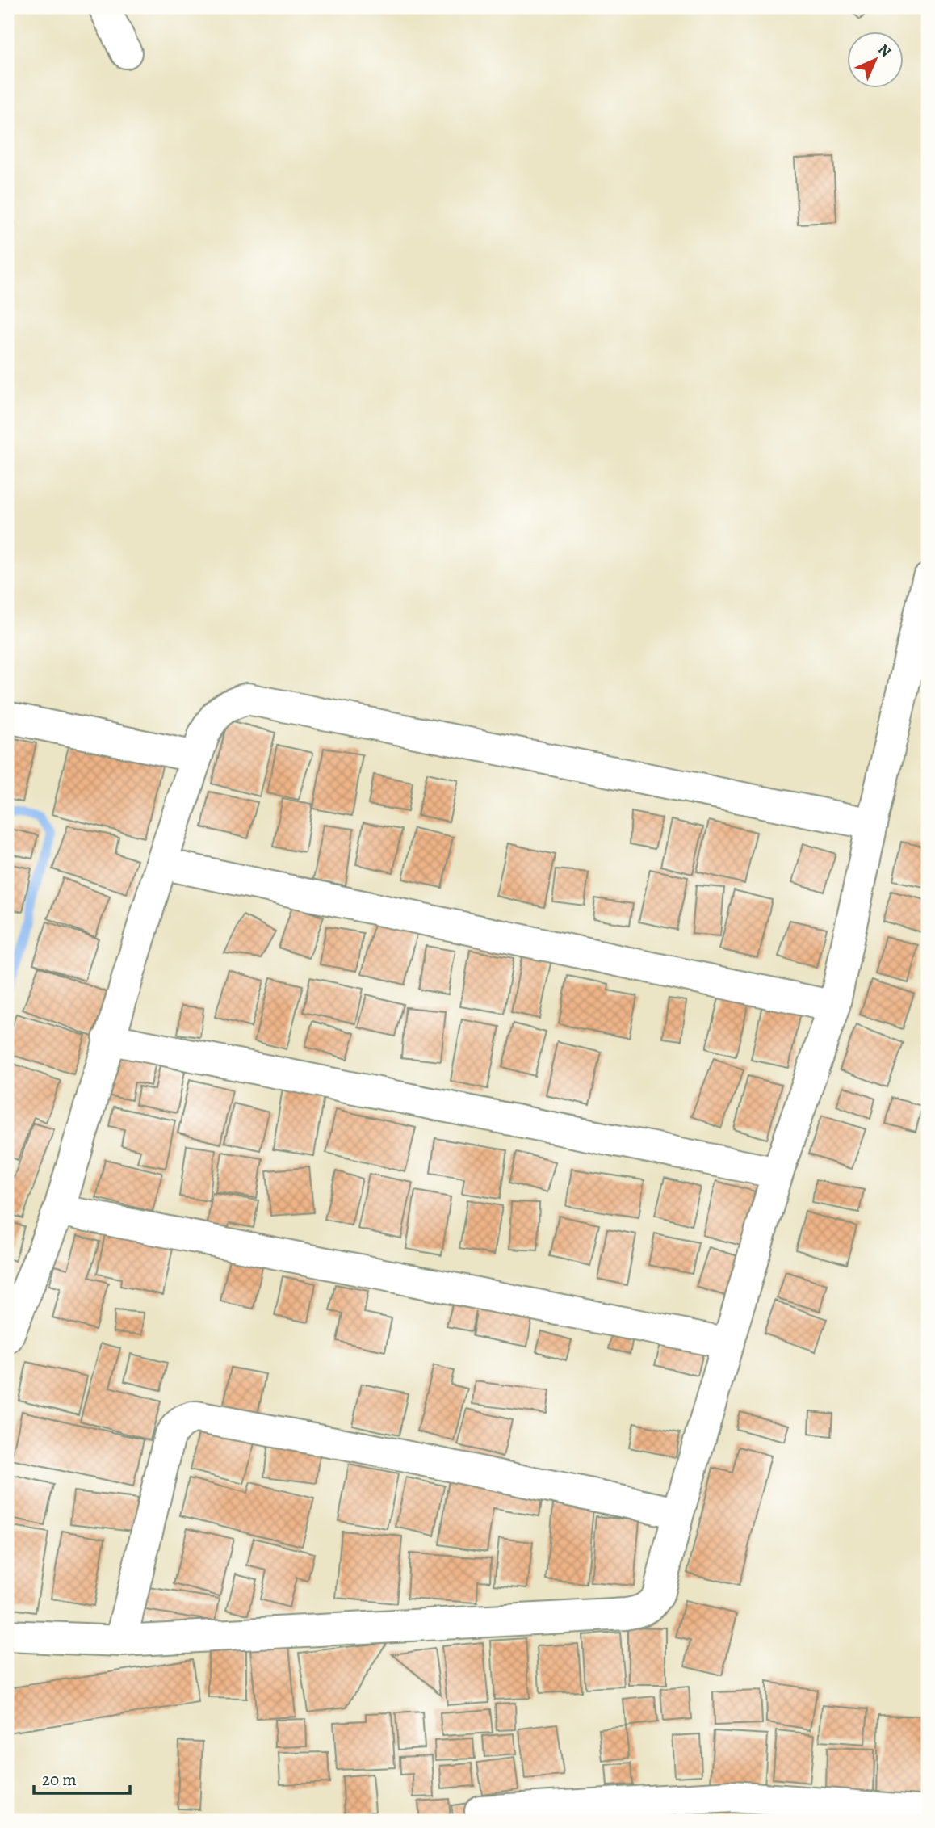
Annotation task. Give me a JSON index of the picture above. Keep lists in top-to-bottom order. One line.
{"scale_bar":"20 m","north":"top right"}
